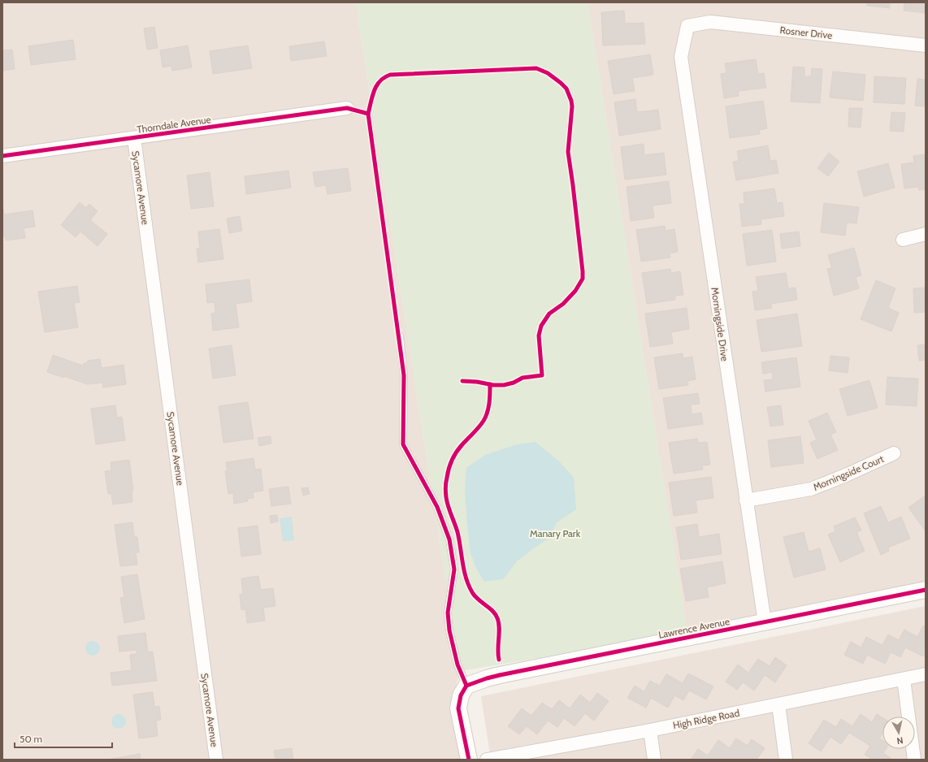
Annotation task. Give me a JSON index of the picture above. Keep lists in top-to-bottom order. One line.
{"streets":{"street":["Rosner Drive","Thorndale Avenue","Sycamore Avenue","Morningside Drive","Morningside Court","Lawrence Avenue","High Ridge Road"]},"crossings":[["Rosner Drive","Morningside Drive"],["Thorndale Avenue","Sycamore Avenue"],["Morningside Drive","Morningside Court"],["Morningside Drive","Lawrence Avenue"]],"parks":["Manary Park"],"scale_bar":"50 m","north":"bottom"}
